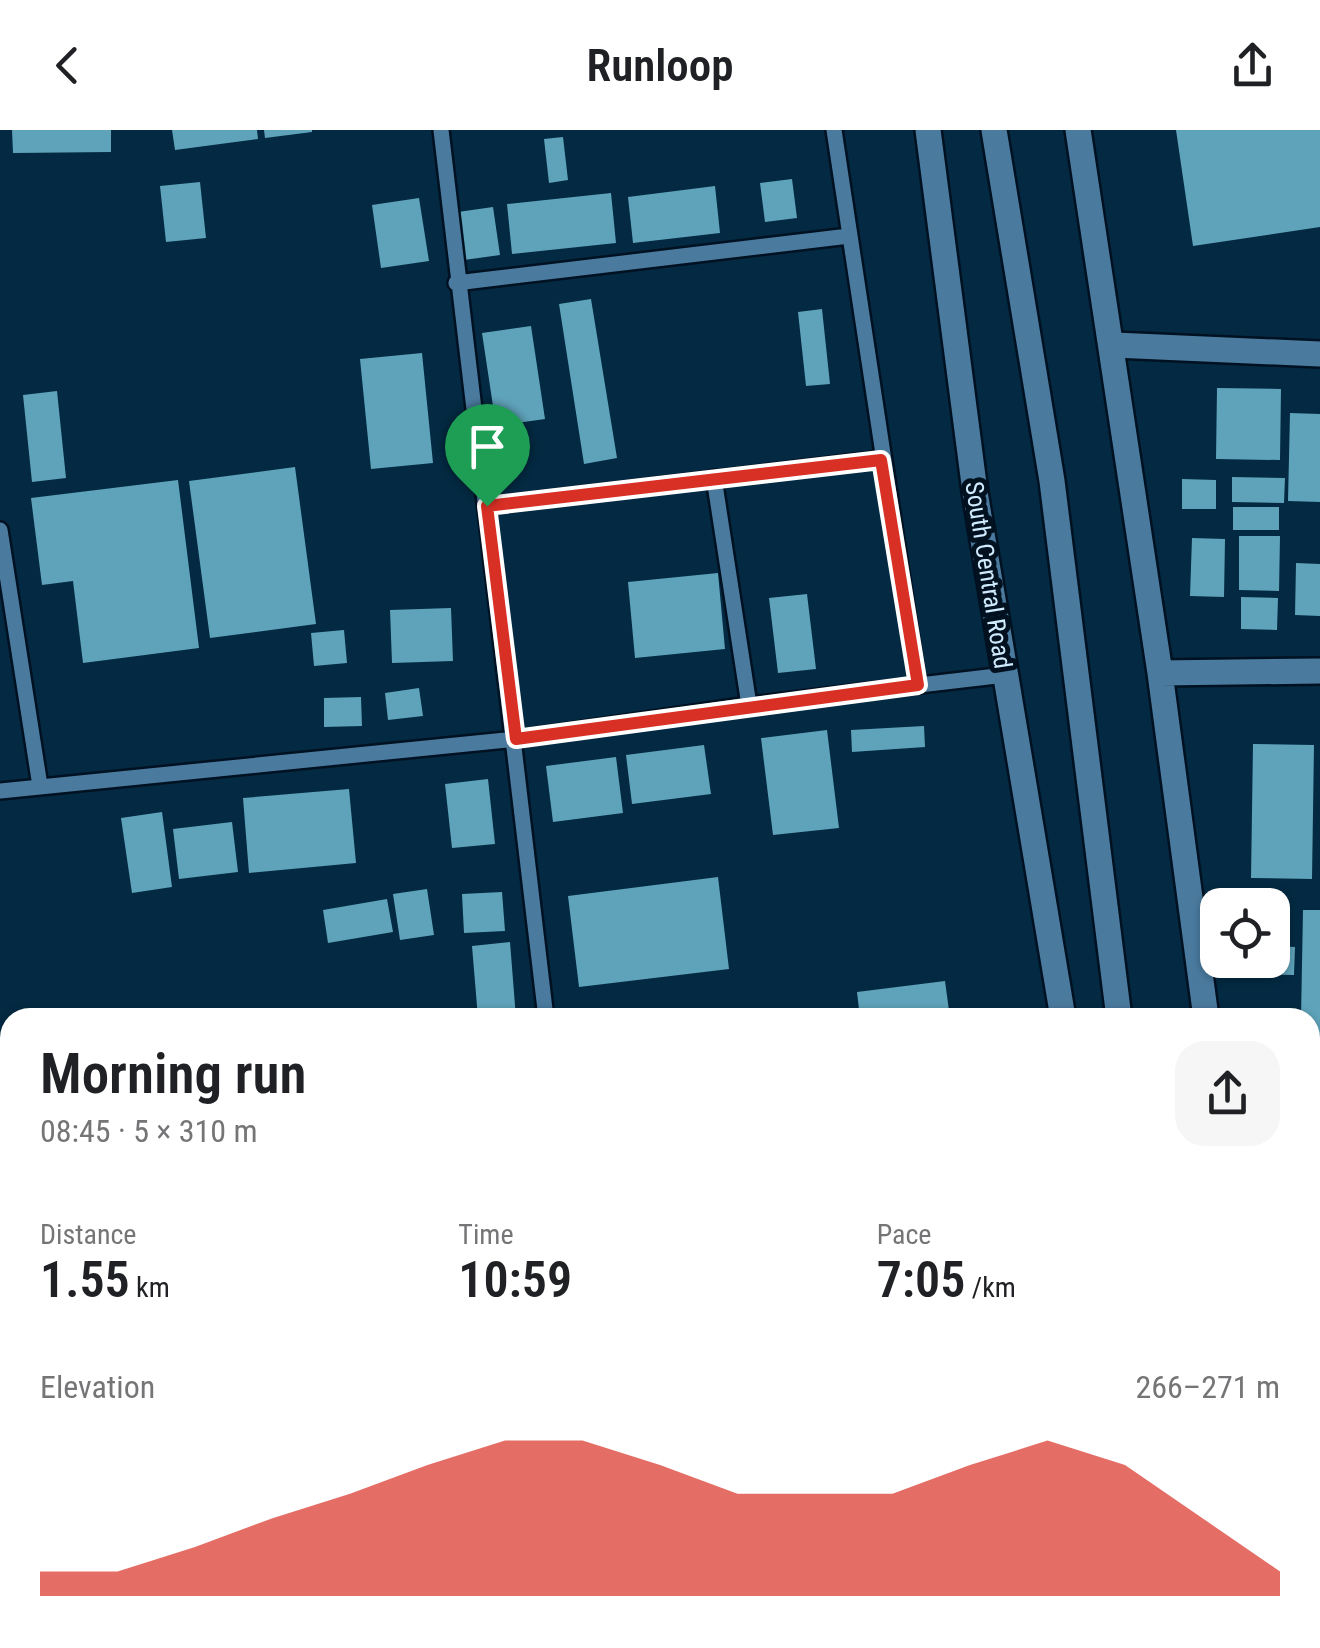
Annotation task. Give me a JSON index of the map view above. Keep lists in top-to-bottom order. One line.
{"streets":{"main road":["South Central Road"]},"page":{"header":"Runloop","heading":["Morning run","08:45 · 5 × 310 m"],"stats":[["Distance","1.55 km"],["Time","10:59"],["Pace","7:05 /km"]],"chart":["Elevation","266–271 m"]}}
